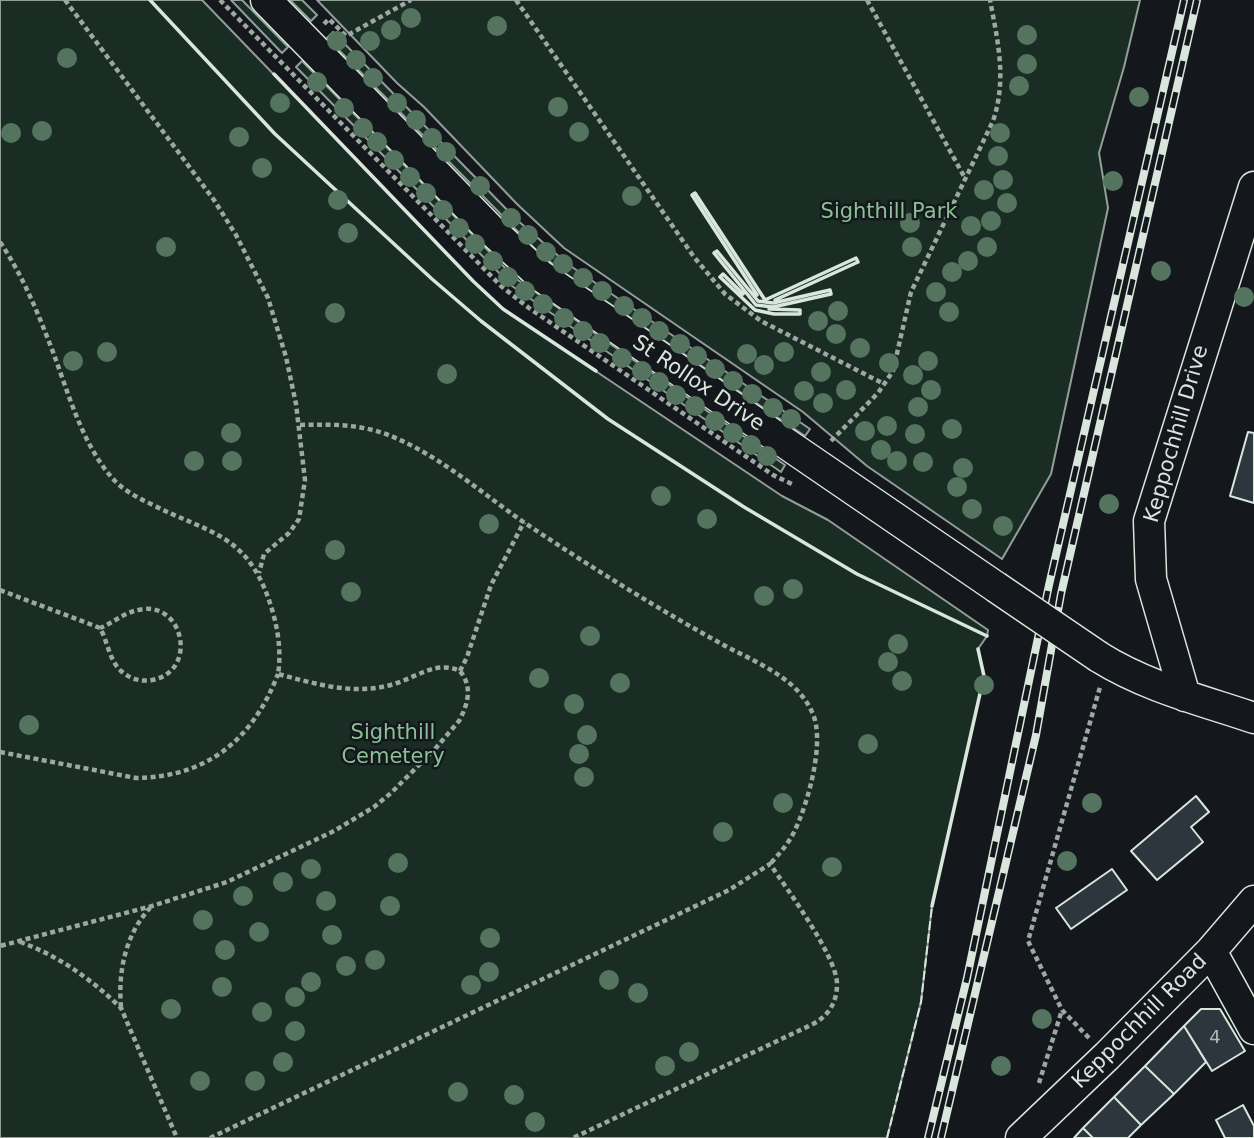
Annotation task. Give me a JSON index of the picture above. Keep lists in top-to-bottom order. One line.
{"streets":{"street":["St Rollox Drive","Keppochhill Drive","Keppochhill Road"]},"crossings":[["St Rollox Drive","Keppochhill Drive"]],"parks":["Sighthill Park","Sighthill Cemetery"],"house_numbers":["4"]}
